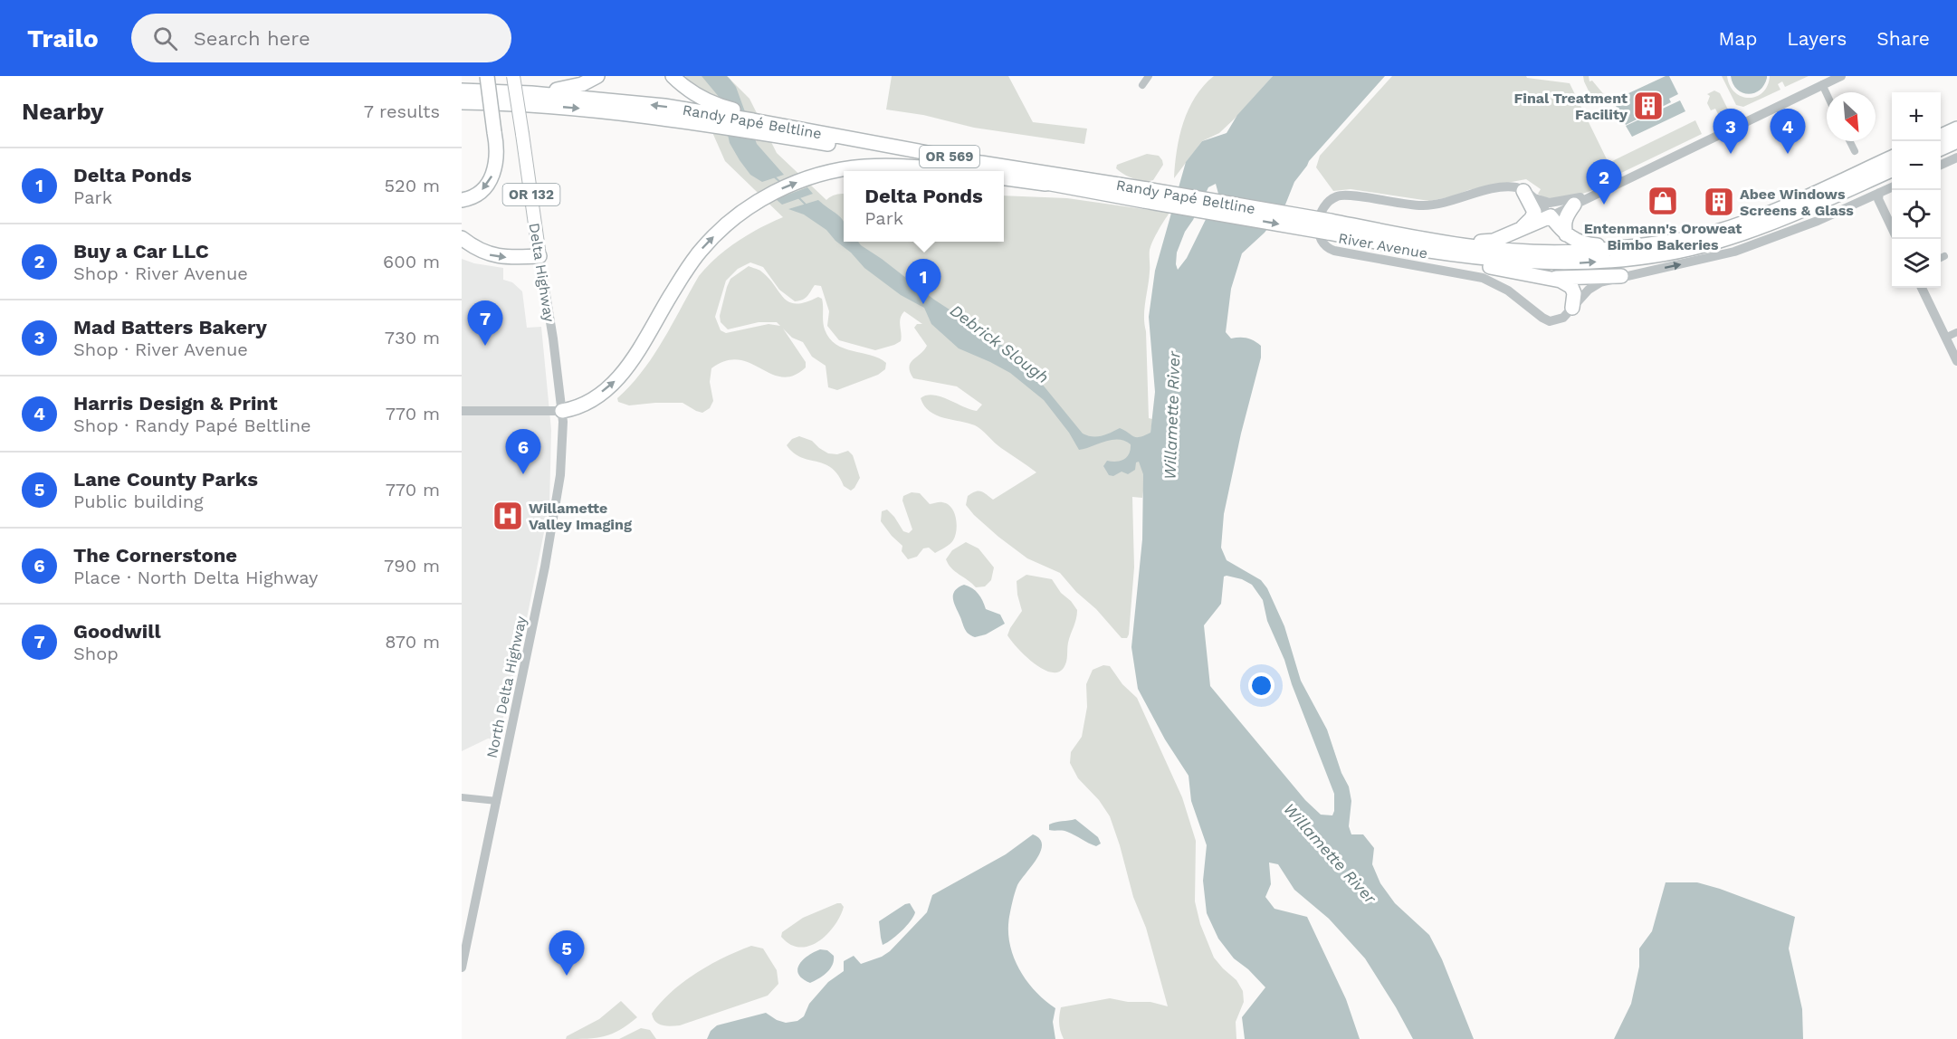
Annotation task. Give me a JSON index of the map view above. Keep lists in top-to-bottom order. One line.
{"streets":{"highway":["Randy Papé Beltline","OR 569","OR 132","Delta Highway"],"street":["River Avenue","North Delta Highway"]},"crossings":[["Delta Highway","North Delta Highway"]],"water":["Debrick Slough","Willamette River"],"places":{"building":["Final Treatment Facility","Abee Windows Screens & Glass"],"shop":["Entenmann's Oroweat Bimbo Bakeries"],"hospital":["Willamette Valley Imaging"]},"north":"bottom right","page":{"header":"Trailo","search":"Search here","nav":["Map","Layers","Share"],"heading":["Nearby","7 results"],"map_buttons":["+","−"],"pins":["3","4","2","1","7","6","5"],"list":[{"mark":"1","name":"Delta Ponds","note":"Park","value":"520 m"},{"mark":"2","name":"Buy a Car LLC","note":"Shop · River Avenue","value":"600 m"},{"mark":"3","name":"Mad Batters Bakery","note":"Shop · River Avenue","value":"730 m"},{"mark":"4","name":"Harris Design & Print","note":"Shop · Randy Papé Beltline","value":"770 m"},{"mark":"5","name":"Lane County Parks","note":"Public building","value":"770 m"},{"mark":"6","name":"The Cornerstone","note":"Place · North Delta Highway","value":"790 m"},{"mark":"7","name":"Goodwill","note":"Shop","value":"870 m"}],"popup":["Delta Ponds","Park"]}}
